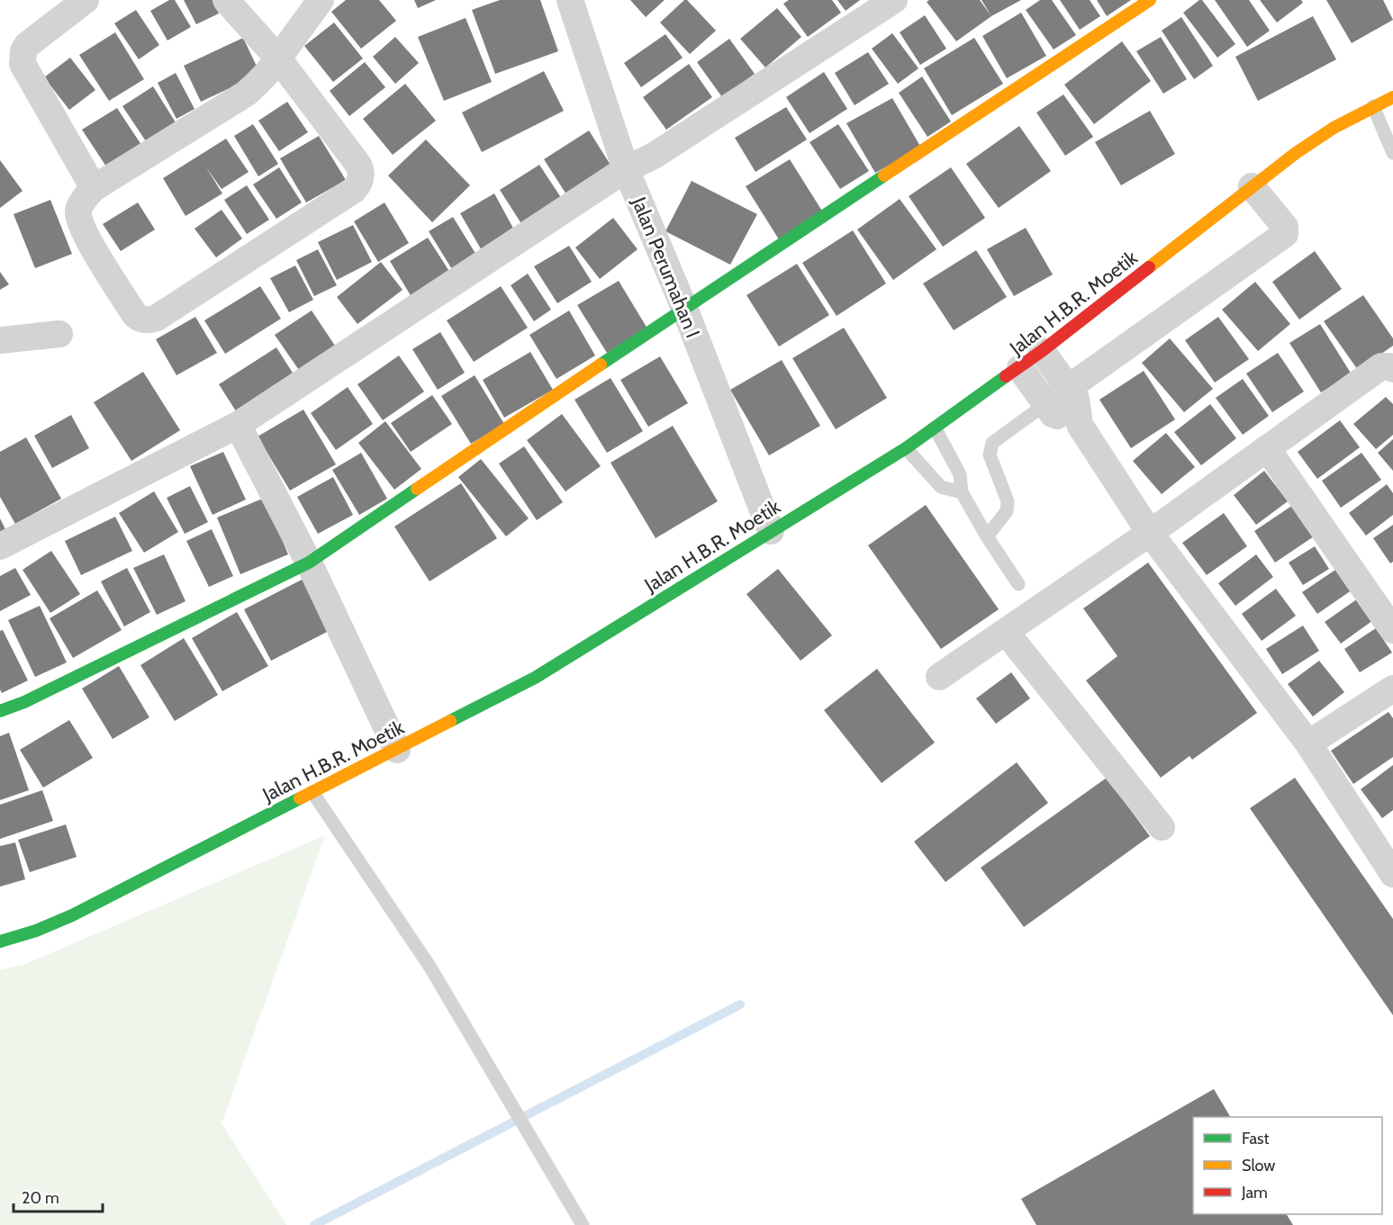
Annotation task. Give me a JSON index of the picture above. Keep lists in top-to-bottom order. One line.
{"streets":{"street":["Jalan Perumahan I","Jalan H.B.R. Moetik"]},"crossings":[["Jalan Perumahan I","Jalan H.B.R. Moetik"]],"legend":["Fast","Slow","Jam"],"scale_bar":"20 m"}
